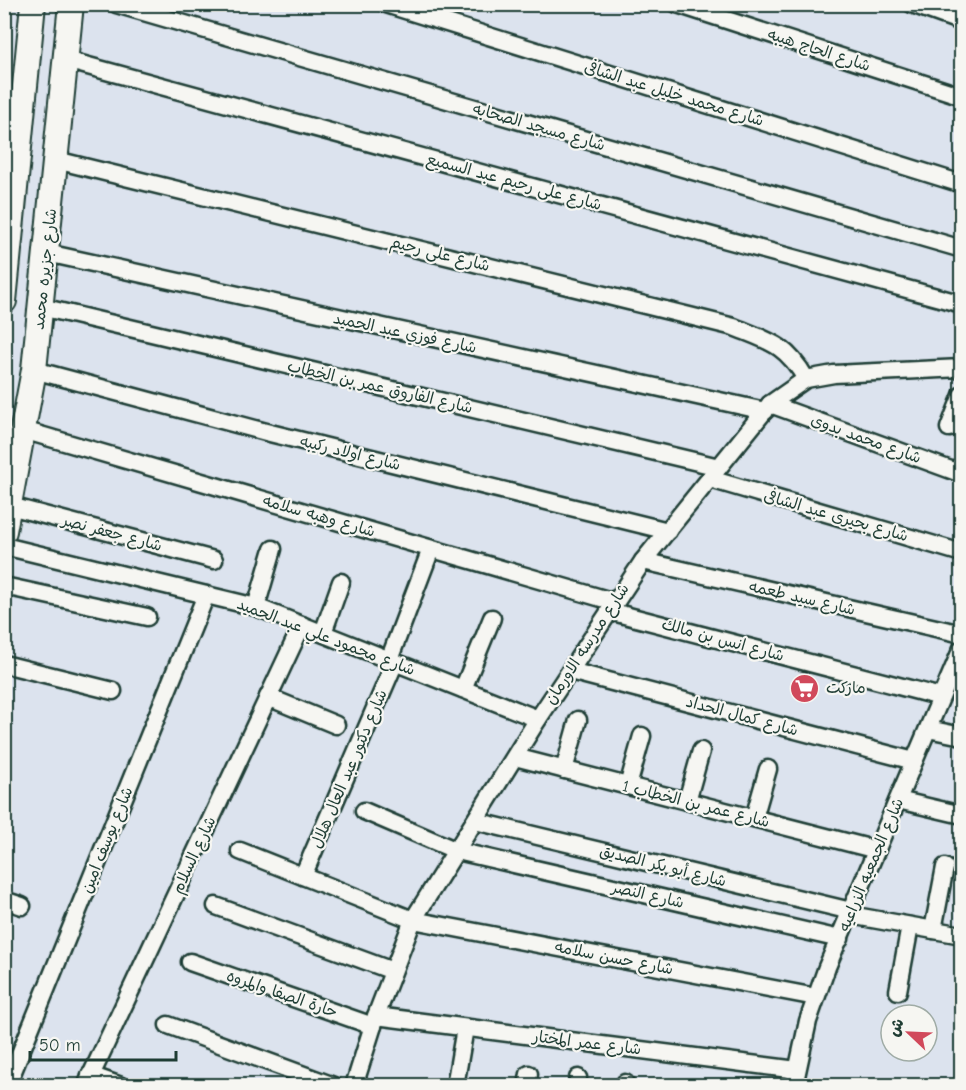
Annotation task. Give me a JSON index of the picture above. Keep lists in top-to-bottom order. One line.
{"streets":{"main road":["شارع جزيره محمد"],"street":["شارع الحاج هيبه","شارع محمد خليل عبد الشافى","شارع مسجد الصحابه","شارع على رحيم عبد السميع","شارع على رحيم","شارع فوزي عبد الحميد","شارع الفاروق عمر بن الخطاب","شارع محمد بدوى","شارع اولاد ركيبه","شارع وهبه سلامه","شارع بحيرى عبد الشافى","شارع جعفر نصر","شارع سيد طعمه","شارع محمود علي عبد الحميد","شارع انس بن مالك","شارع مدرسه الاورمان","شارع كمال الحداد","شارع دكتور عبد العال هلال","شارع عمر بن الخطاب 1","شارع يوسف امين","شارع السلام","شارع الجمعيه الزراعيه","شارع أبو بكر الصديق","شارع النصر","شارع حسن سلامه","حارة الصفا والمروه","شارع عمر المختار"]},"crossings":[["شارع على رحيم عبد السميع","شارع جزيره محمد"],["شارع على رحيم","شارع جزيره محمد"],["شارع على رحيم","شارع مدرسه الاورمان"],["شارع جزيره محمد","شارع فوزي عبد الحميد"],["شارع جزيره محمد","شارع الفاروق عمر بن الخطاب"],["شارع جزيره محمد","شارع اولاد ركيبه"],["شارع جزيره محمد","شارع وهبه سلامه"],["شارع جزيره محمد","شارع جعفر نصر"],["شارع فوزي عبد الحميد","شارع محمد بدوى"],["شارع فوزي عبد الحميد","شارع مدرسه الاورمان"],["شارع الفاروق عمر بن الخطاب","شارع بحيرى عبد الشافى"],["شارع الفاروق عمر بن الخطاب","شارع مدرسه الاورمان"],["شارع محمد بدوى","شارع مدرسه الاورمان"],["شارع اولاد ركيبه","شارع مدرسه الاورمان"],["شارع وهبه سلامه","شارع انس بن مالك"],["شارع وهبه سلامه","شارع مدرسه الاورمان"],["شارع وهبه سلامه","شارع دكتور عبد العال هلال"],["شارع بحيرى عبد الشافى","شارع مدرسه الاورمان"],["شارع سيد طعمه","شارع مدرسه الاورمان"],["شارع محمود علي عبد الحميد","شارع مدرسه الاورمان"],["شارع محمود علي عبد الحميد","شارع دكتور عبد العال هلال"],["شارع محمود علي عبد الحميد","شارع يوسف امين"],["شارع محمود علي عبد الحميد","شارع السلام"],["شارع انس بن مالك","شارع مدرسه الاورمان"],["شارع انس بن مالك","شارع الجمعيه الزراعيه"],["شارع مدرسه الاورمان","شارع كمال الحداد"],["شارع مدرسه الاورمان","شارع عمر بن الخطاب 1"],["شارع مدرسه الاورمان","شارع أبو بكر الصديق"],["شارع مدرسه الاورمان","شارع النصر"],["شارع مدرسه الاورمان","شارع حسن سلامه"],["شارع مدرسه الاورمان","حارة الصفا والمروه"],["شارع مدرسه الاورمان","شارع عمر المختار"],["شارع كمال الحداد","شارع الجمعيه الزراعيه"],["شارع دكتور عبد العال هلال","شارع حسن سلامه"],["شارع عمر بن الخطاب 1","شارع الجمعيه الزراعيه"],["شارع الجمعيه الزراعيه","شارع أبو بكر الصديق"],["شارع الجمعيه الزراعيه","شارع النصر"],["شارع الجمعيه الزراعيه","شارع حسن سلامه"],["شارع الجمعيه الزراعيه","شارع عمر المختار"],["حارة الصفا والمروه","شارع عمر المختار"]],"places":{"supermarket":["ماركت"]},"scale_bar":"50 m","north":"top left"}
